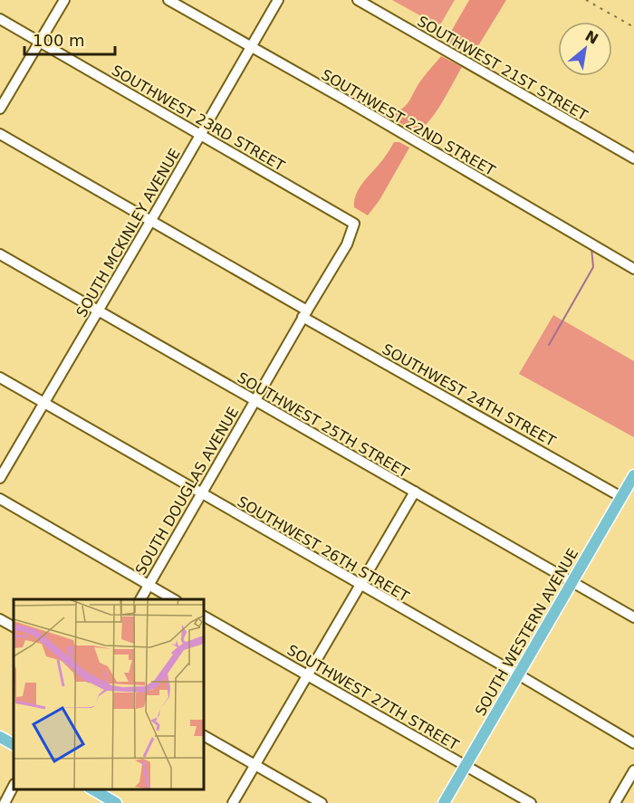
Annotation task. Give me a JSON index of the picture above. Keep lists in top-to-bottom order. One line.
{"streets":{"main road":["SOUTH WESTERN AVENUE"],"street":["SOUTHWEST 21ST STREET","SOUTHWEST 23RD STREET","SOUTHWEST 22ND STREET","SOUTH MCKINLEY AVENUE","SOUTHWEST 24TH STREET","SOUTHWEST 25TH STREET","SOUTH DOUGLAS AVENUE","SOUTHWEST 26TH STREET","SOUTHWEST 27TH STREET"]},"crossings":[["SOUTHWEST 23RD STREET","SOUTH MCKINLEY AVENUE"],["SOUTHWEST 23RD STREET","SOUTH DOUGLAS AVENUE"],["SOUTHWEST 22ND STREET","SOUTH MCKINLEY AVENUE"],["SOUTH MCKINLEY AVENUE","SOUTHWEST 24TH STREET"],["SOUTH MCKINLEY AVENUE","SOUTHWEST 25TH STREET"],["SOUTH MCKINLEY AVENUE","SOUTHWEST 26TH STREET"],["SOUTHWEST 24TH STREET","SOUTH DOUGLAS AVENUE"],["SOUTHWEST 24TH STREET","SOUTH WESTERN AVENUE"],["SOUTHWEST 25TH STREET","SOUTH DOUGLAS AVENUE"],["SOUTHWEST 25TH STREET","SOUTH WESTERN AVENUE"],["SOUTH DOUGLAS AVENUE","SOUTHWEST 26TH STREET"],["SOUTHWEST 26TH STREET","SOUTH WESTERN AVENUE"],["SOUTH WESTERN AVENUE","SOUTHWEST 27TH STREET"]],"scale_bar":"100 m","north":"top right"}
